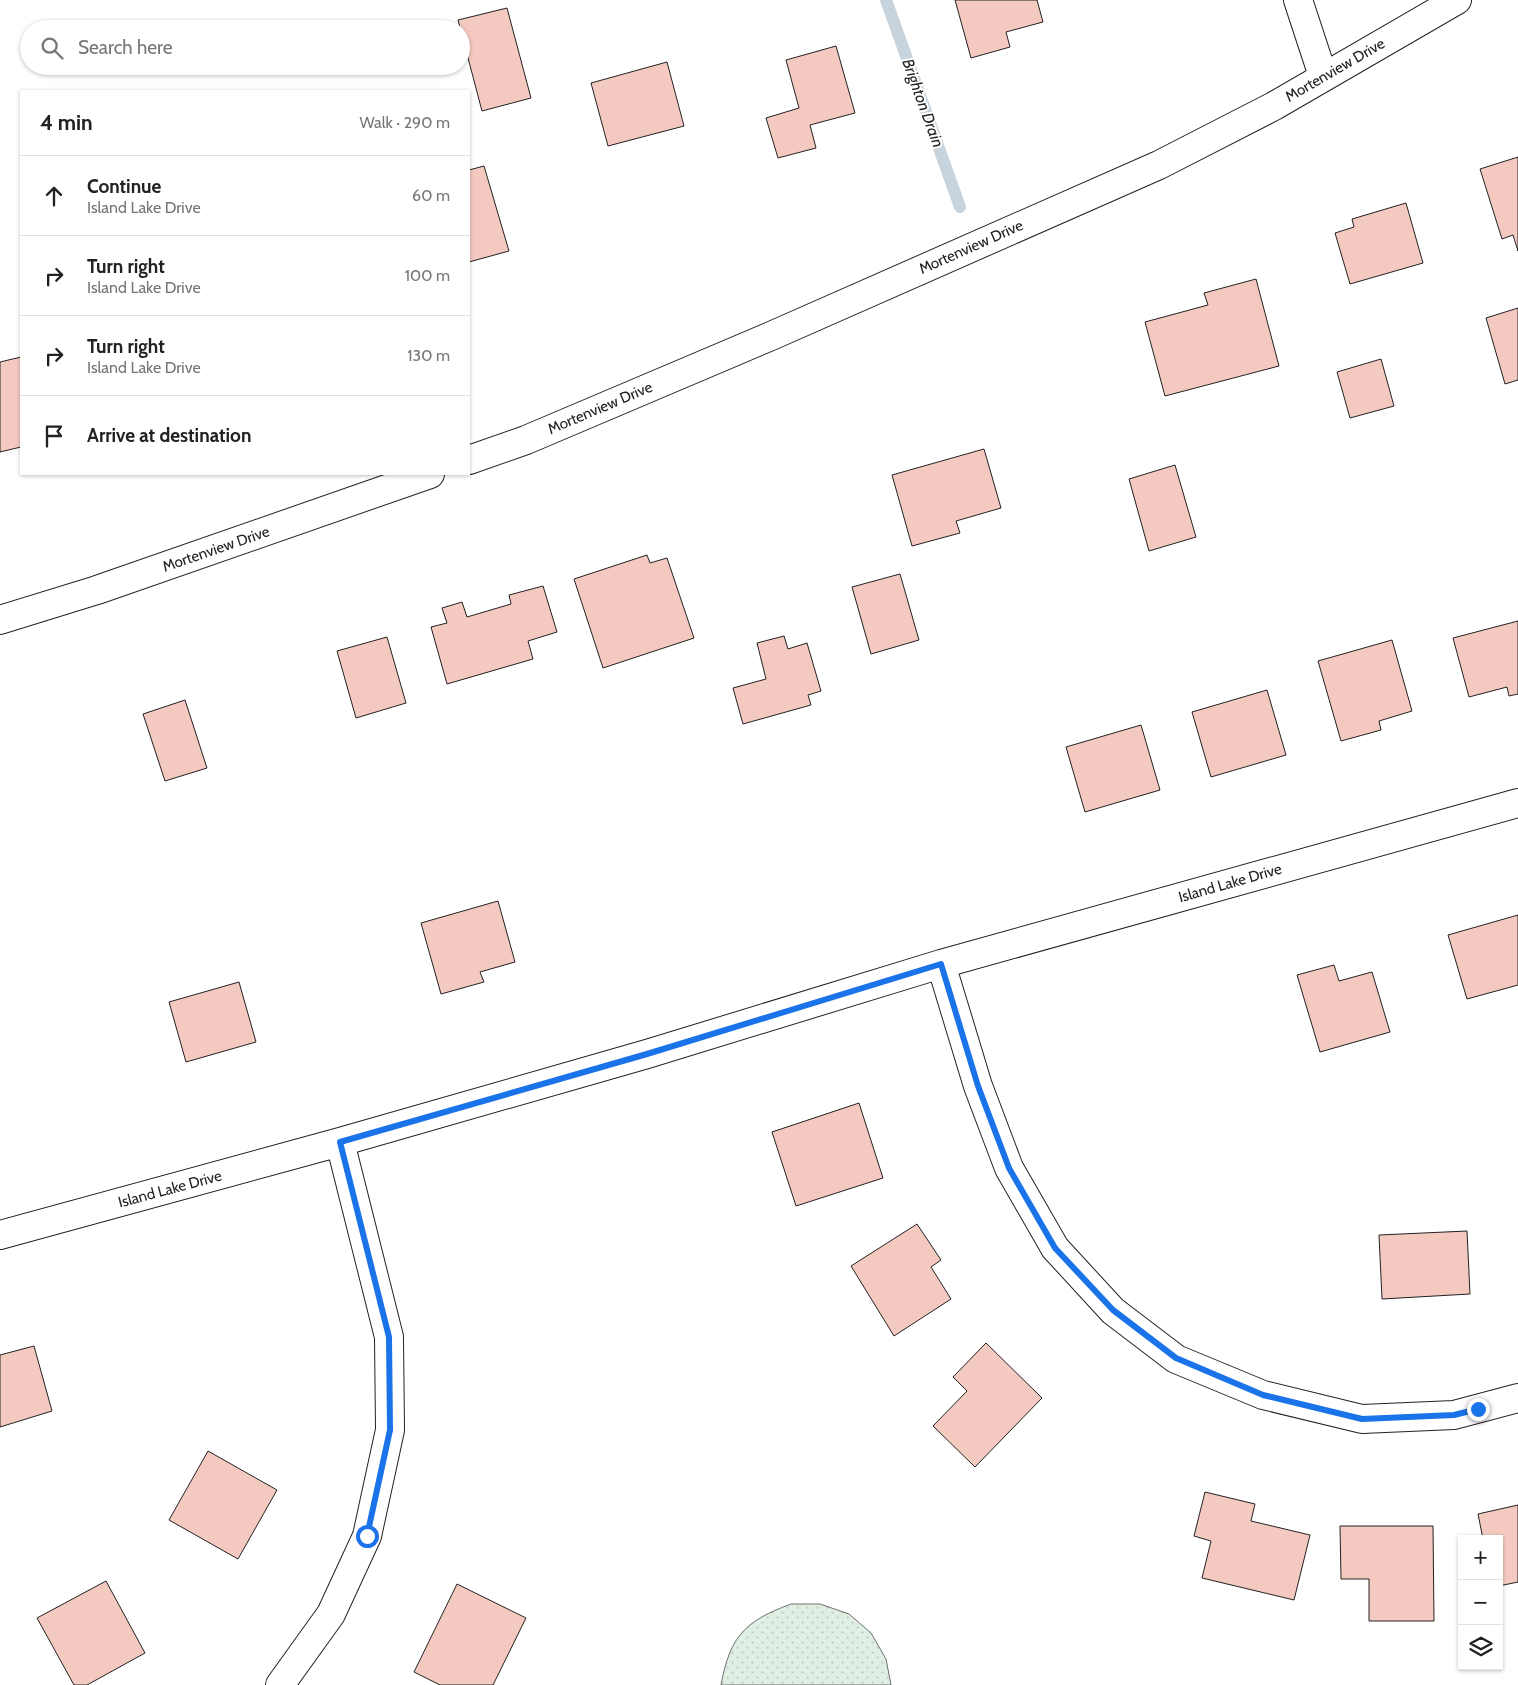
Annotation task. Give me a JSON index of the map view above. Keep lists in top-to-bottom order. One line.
{"streets":{"street":["Mortenview Drive","Island Lake Drive"]},"water":["Brighton Drain"],"page":{"search":"Search here","heading":["4 min","Walk · 290 m"],"list":[["Continue","Island Lake Drive","60 m"],["Turn right","Island Lake Drive","100 m"],["Turn right","Island Lake Drive","130 m"],"Arrive at destination"],"map_buttons":["+","−"]}}
